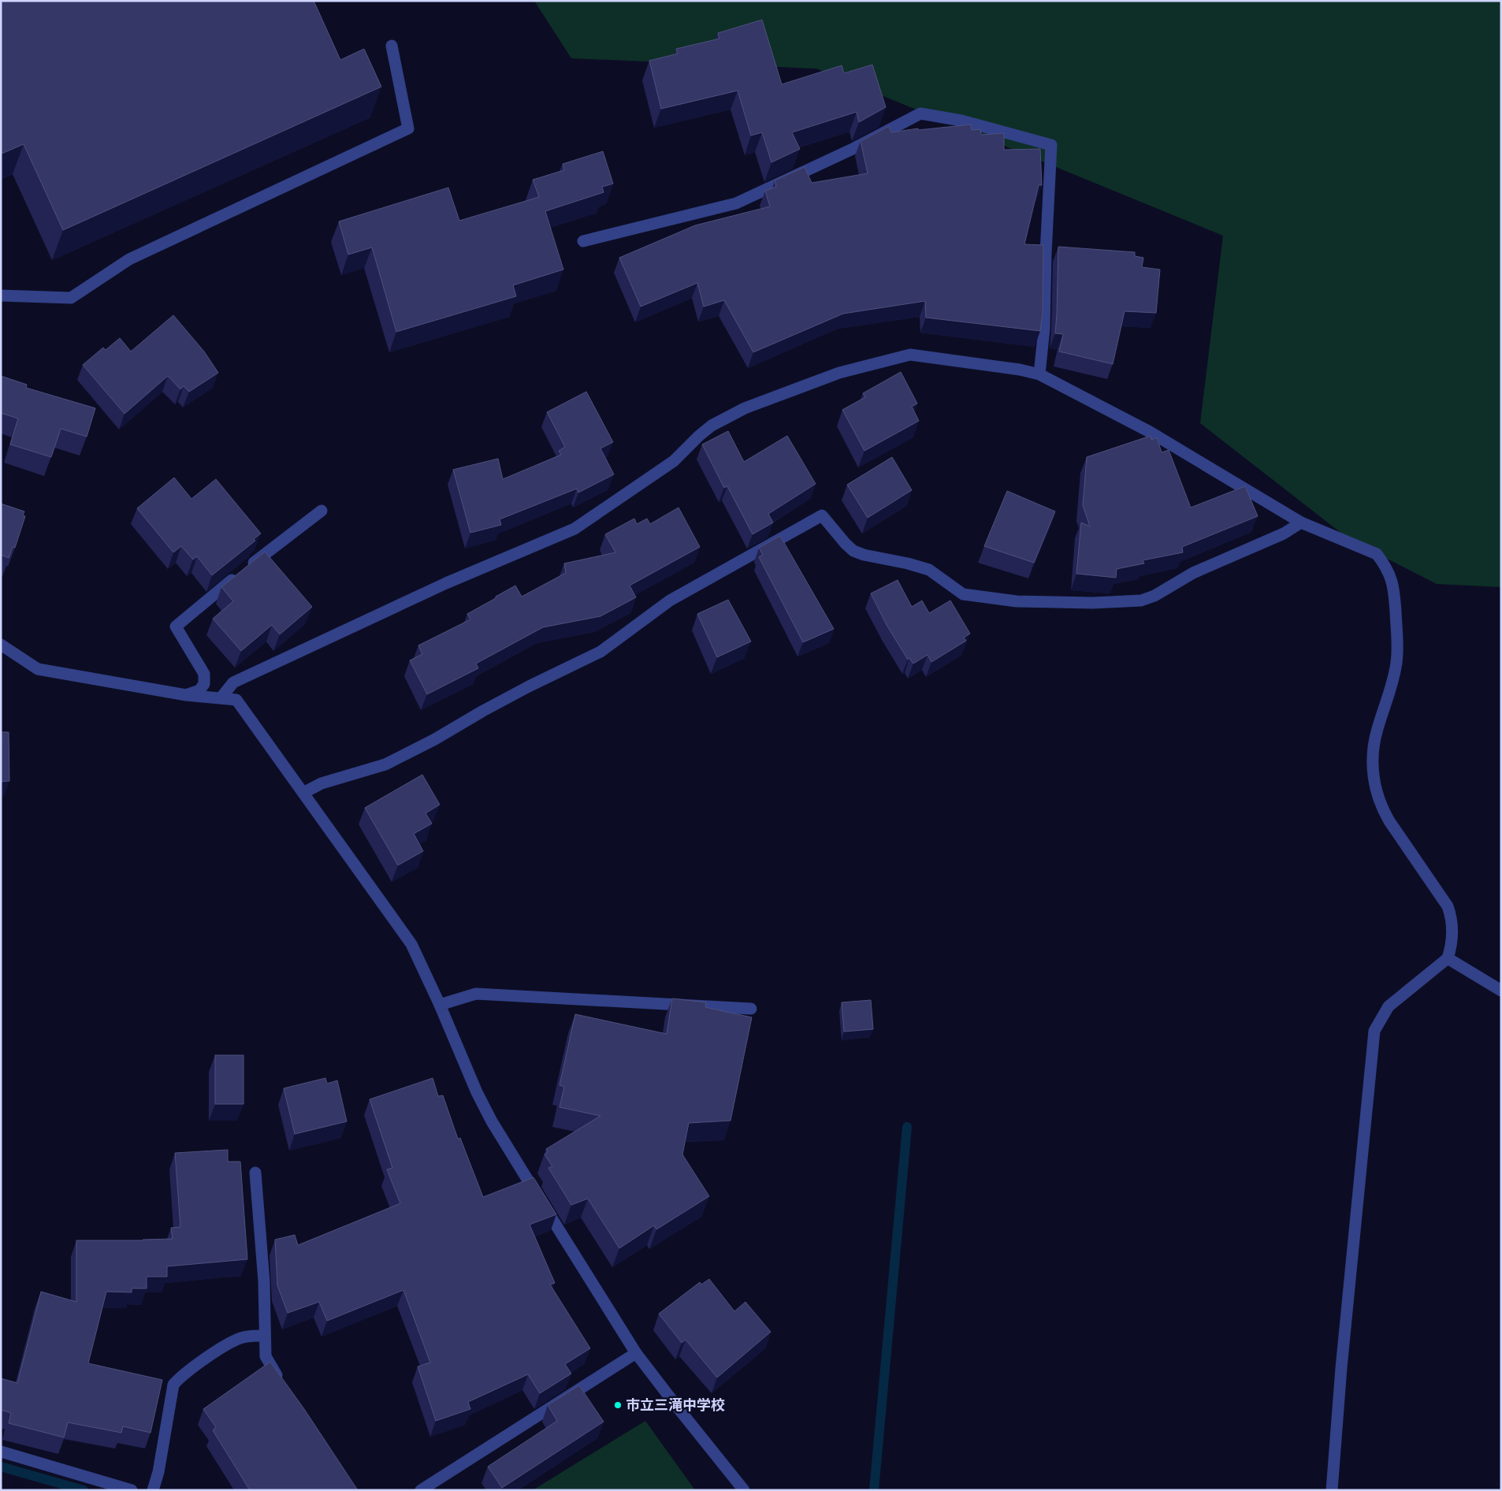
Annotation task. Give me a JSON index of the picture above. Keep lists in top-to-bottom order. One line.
{"places":["市立三滝中学校"]}
